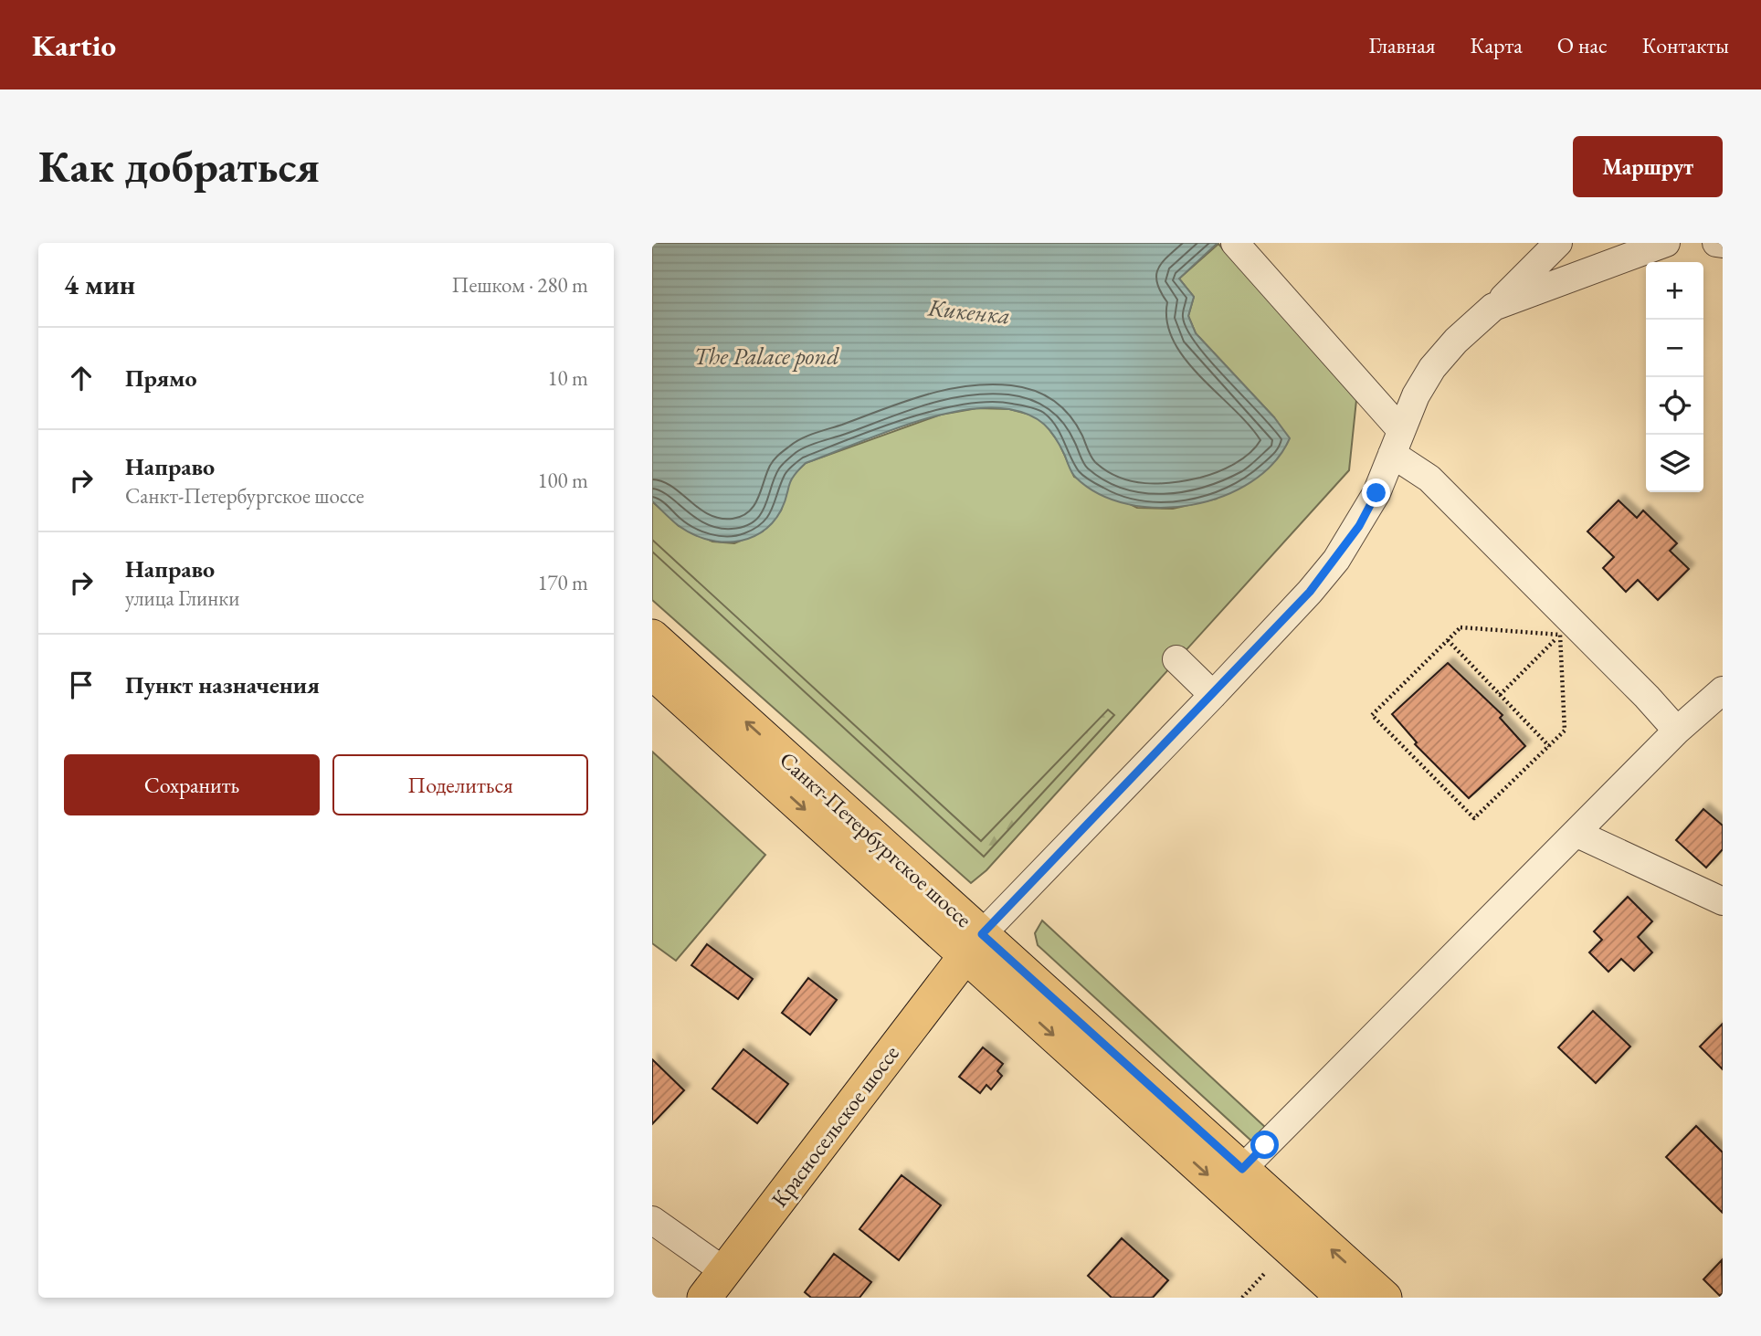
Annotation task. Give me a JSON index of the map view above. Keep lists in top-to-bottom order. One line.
{"streets":{"main road":["Санкт-Петербургское шоссе","Красносельское шоссе"]},"crossings":[["Санкт-Петербургское шоссе","Красносельское шоссе"]],"water":["Кикенка","The Palace pond"],"page":{"header":"Kartio","nav":["Главная","Карта","О нас","Контакты"],"buttons":["Маршрут",["Сохранить","Поделиться"]],"title":"Как добраться","heading":["4 мин","Пешком · 280 m"],"map_buttons":["+","−"],"list":[["Прямо","10 m"],["Направо","Санкт-Петербургское шоссе","100 m"],["Направо","улица Глинки","170 m"],"Пункт назначения"]}}
